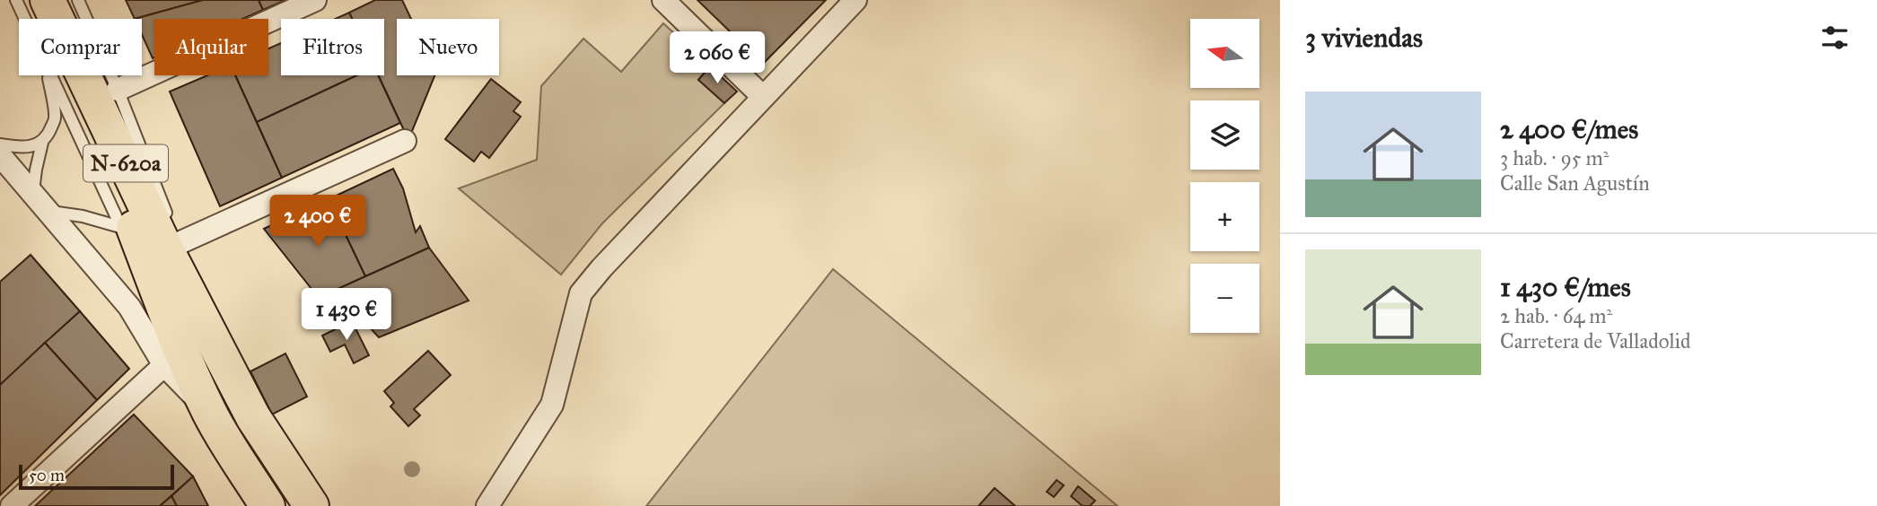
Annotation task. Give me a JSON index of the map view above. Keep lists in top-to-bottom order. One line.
{"streets":{"highway":["N-620a"]},"scale_bar":"50 m","north":"left","page":{"heading":"3 viviendas","map_buttons":["+","−"],"chip":["Comprar","Alquilar","Filtros","Nuevo"],"price":["2 060 €","2 400 €","1 430 €"],"list":[{"name":"2 400 €/mes","note":"3 hab. · 95 m² · Calle San Agustín"},{"name":"1 430 €/mes","note":"2 hab. · 64 m² · Carretera de Valladolid"}],"scale":"50 m"}}
